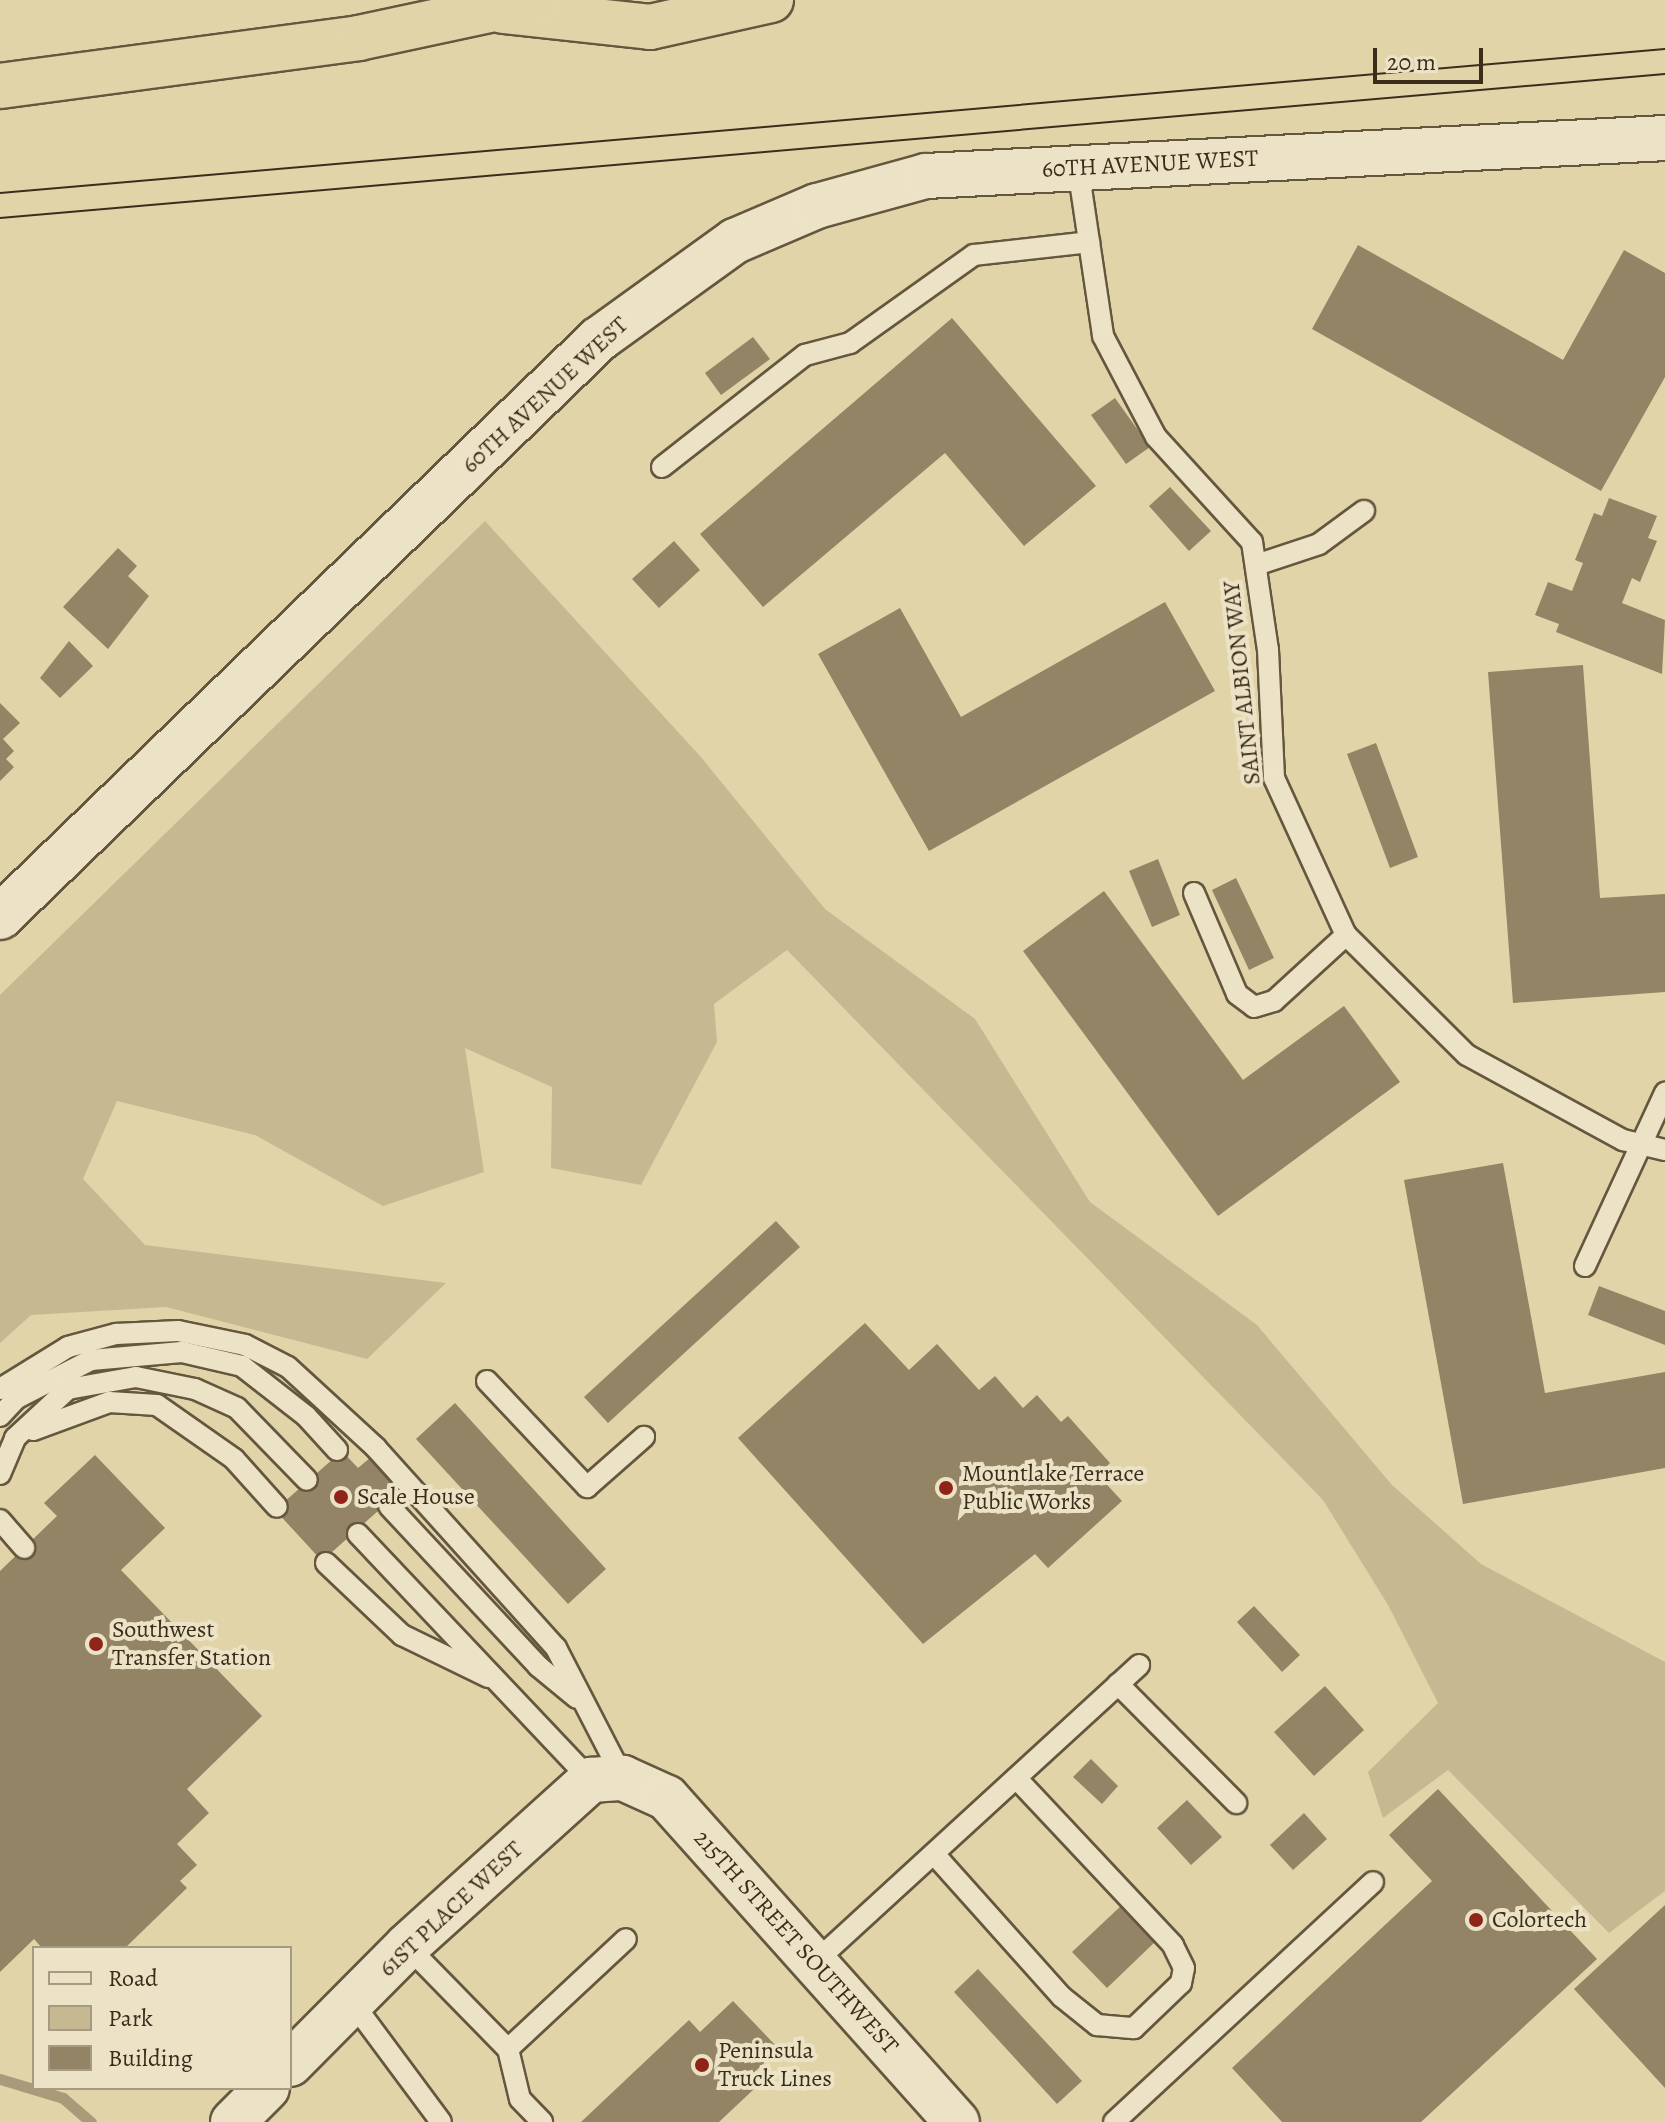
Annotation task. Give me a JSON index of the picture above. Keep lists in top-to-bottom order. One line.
{"streets":{"street":["60TH AVENUE WEST","61ST PLACE WEST","215TH STREET SOUTHWEST"],"lane":["SAINT ALBION WAY"]},"crossings":[["61ST PLACE WEST","215TH STREET SOUTHWEST"]],"places":["Mountlake Terrace Public Works","Scale House","Southwest Transfer Station","Colortech","Peninsula Truck Lines"],"legend":["Road","Park","Building"],"scale_bar":"20 m"}
